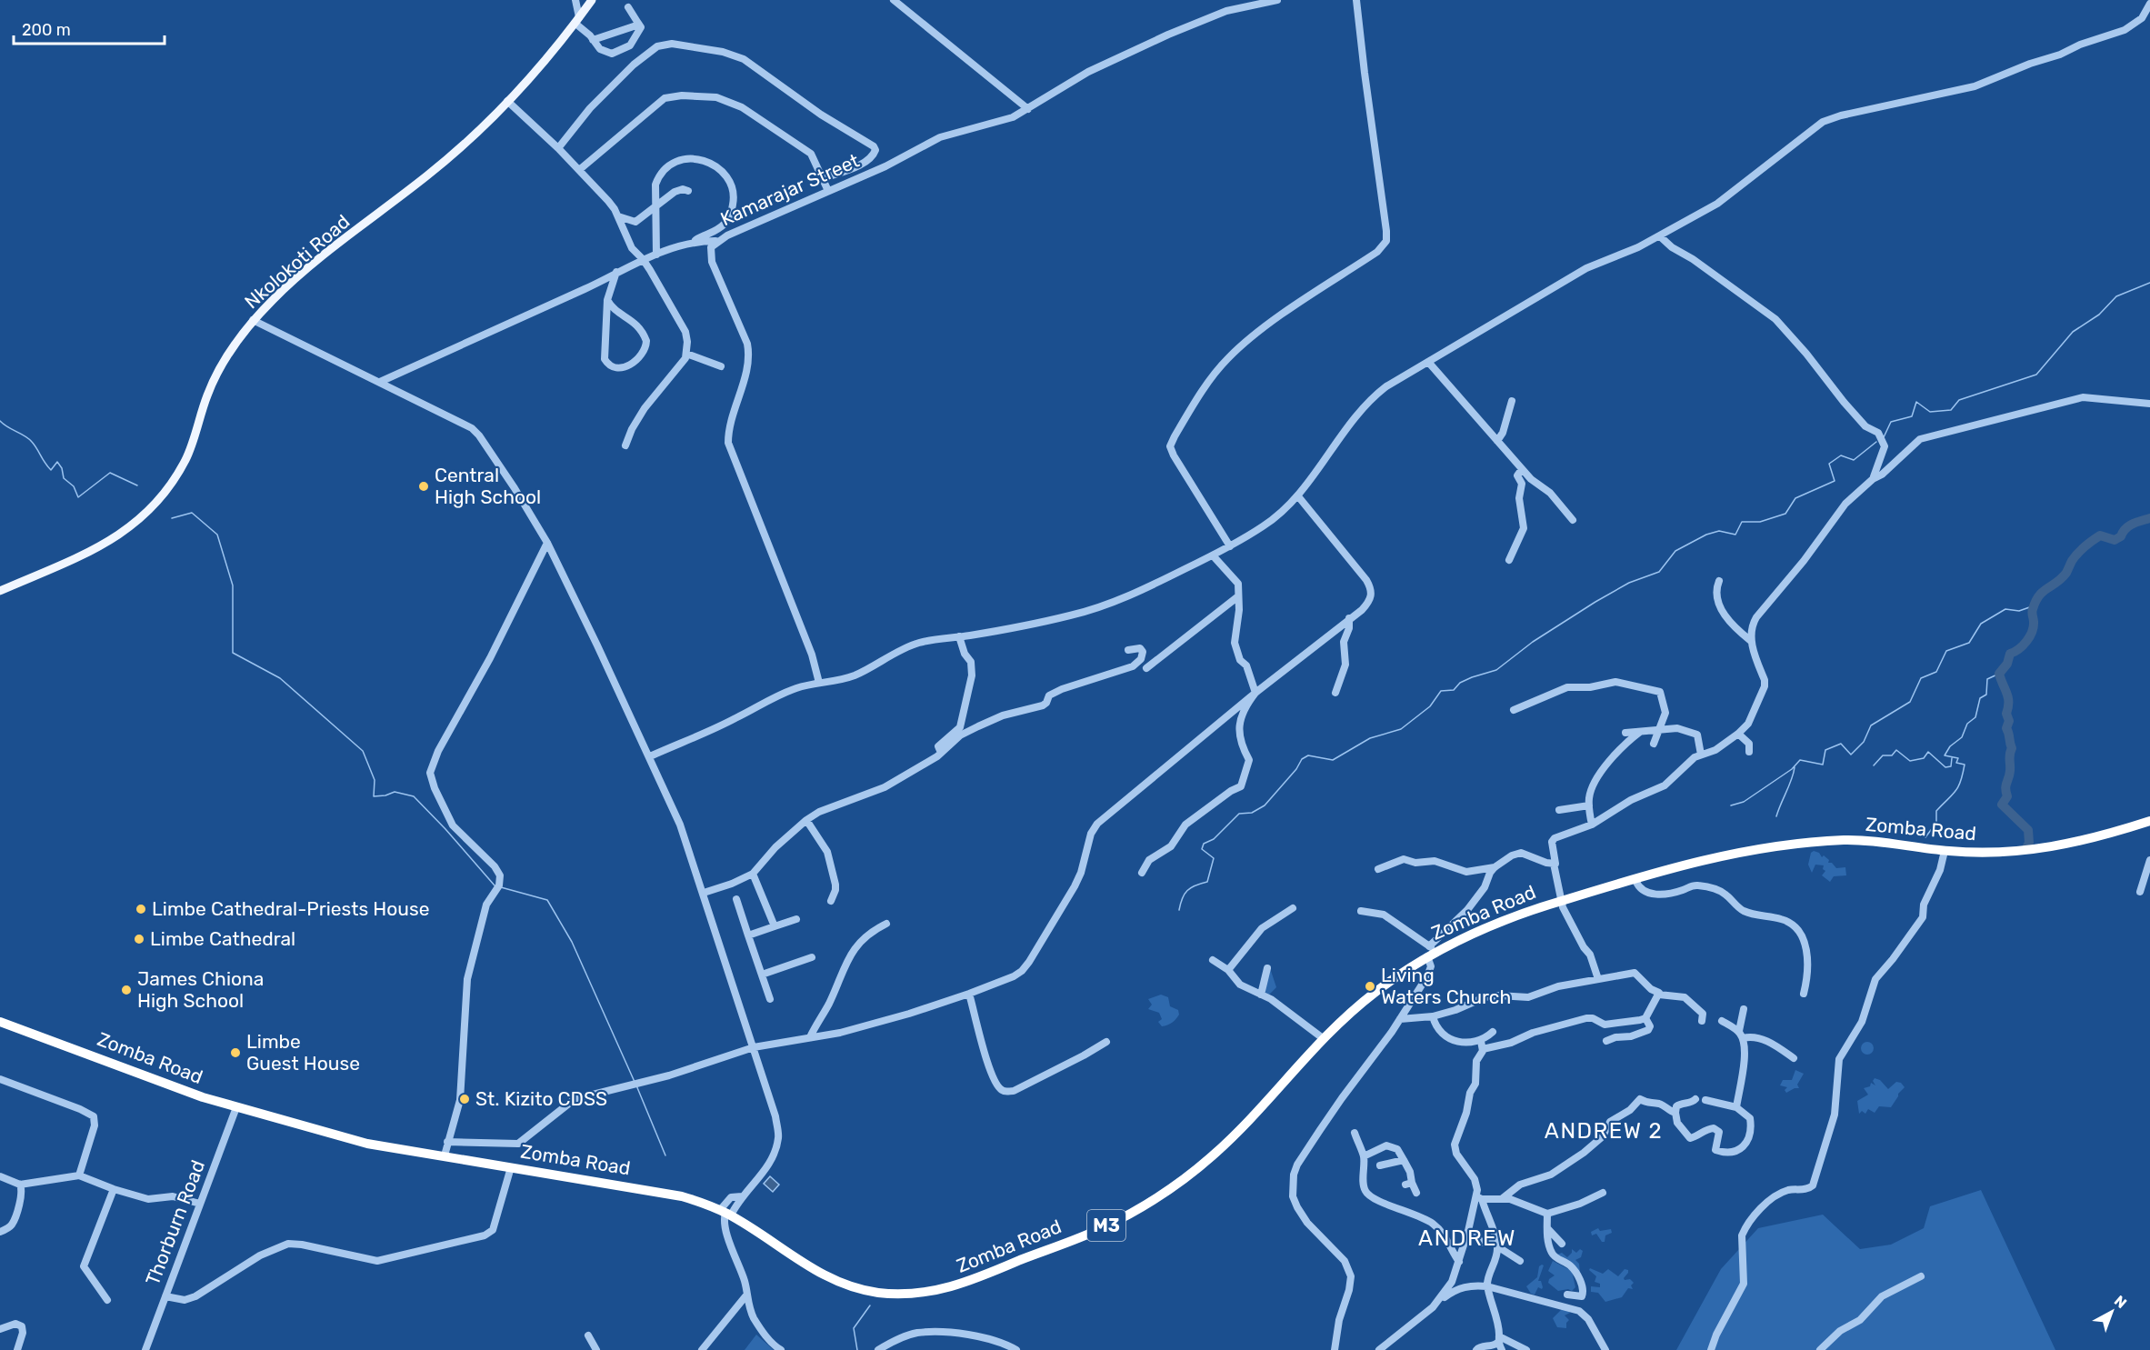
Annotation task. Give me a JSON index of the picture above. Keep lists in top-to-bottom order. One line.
{"streets":{"highway":["Zomba Road","M3"],"main road":["Nkolokoti Road"],"street":["Kamarajar Street","Thorburn Road"]},"crossings":[["Zomba Road","Thorburn Road"]],"districts":["ANDREW 2","ANDREW"],"places":["Central High School","Limbe Cathedral-Priests House","Limbe Cathedral","Living Waters Church","James Chiona High School","Limbe Guest House","St. Kizito CDSS"],"scale_bar":"200 m","north":"top right"}
